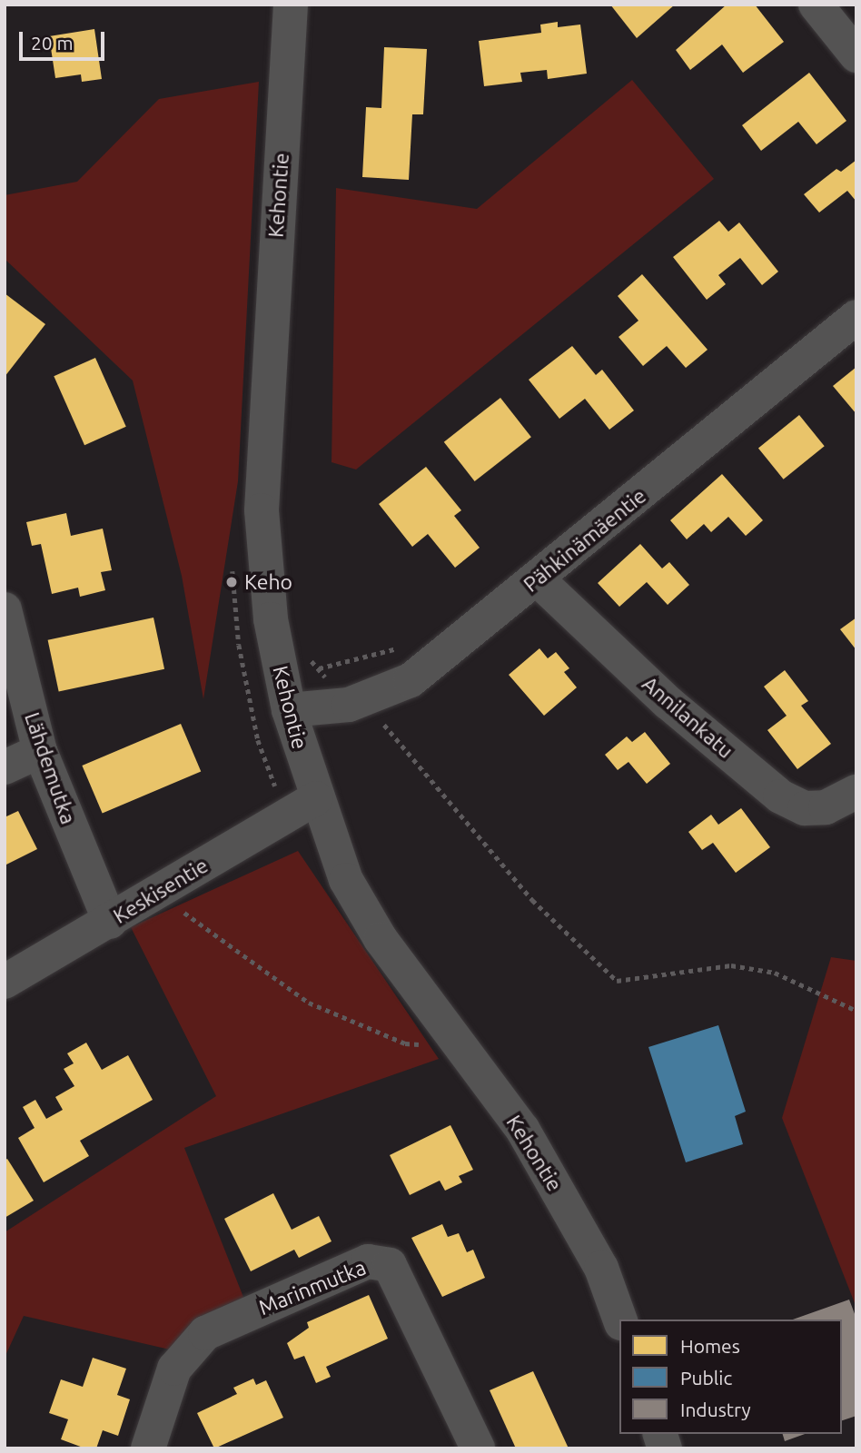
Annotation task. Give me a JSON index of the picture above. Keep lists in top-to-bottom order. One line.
{"streets":{"street":["Kehontie","Pähkinämäentie","Annilankatu","Lähdemutka","Keskisentie","Marinmutka"]},"crossings":[["Kehontie","Pähkinämäentie"],["Kehontie","Keskisentie"],["Pähkinämäentie","Annilankatu"],["Lähdemutka","Keskisentie"]],"places":["Keho"],"legend":["Homes","Public","Industry"],"scale_bar":"20 m"}
